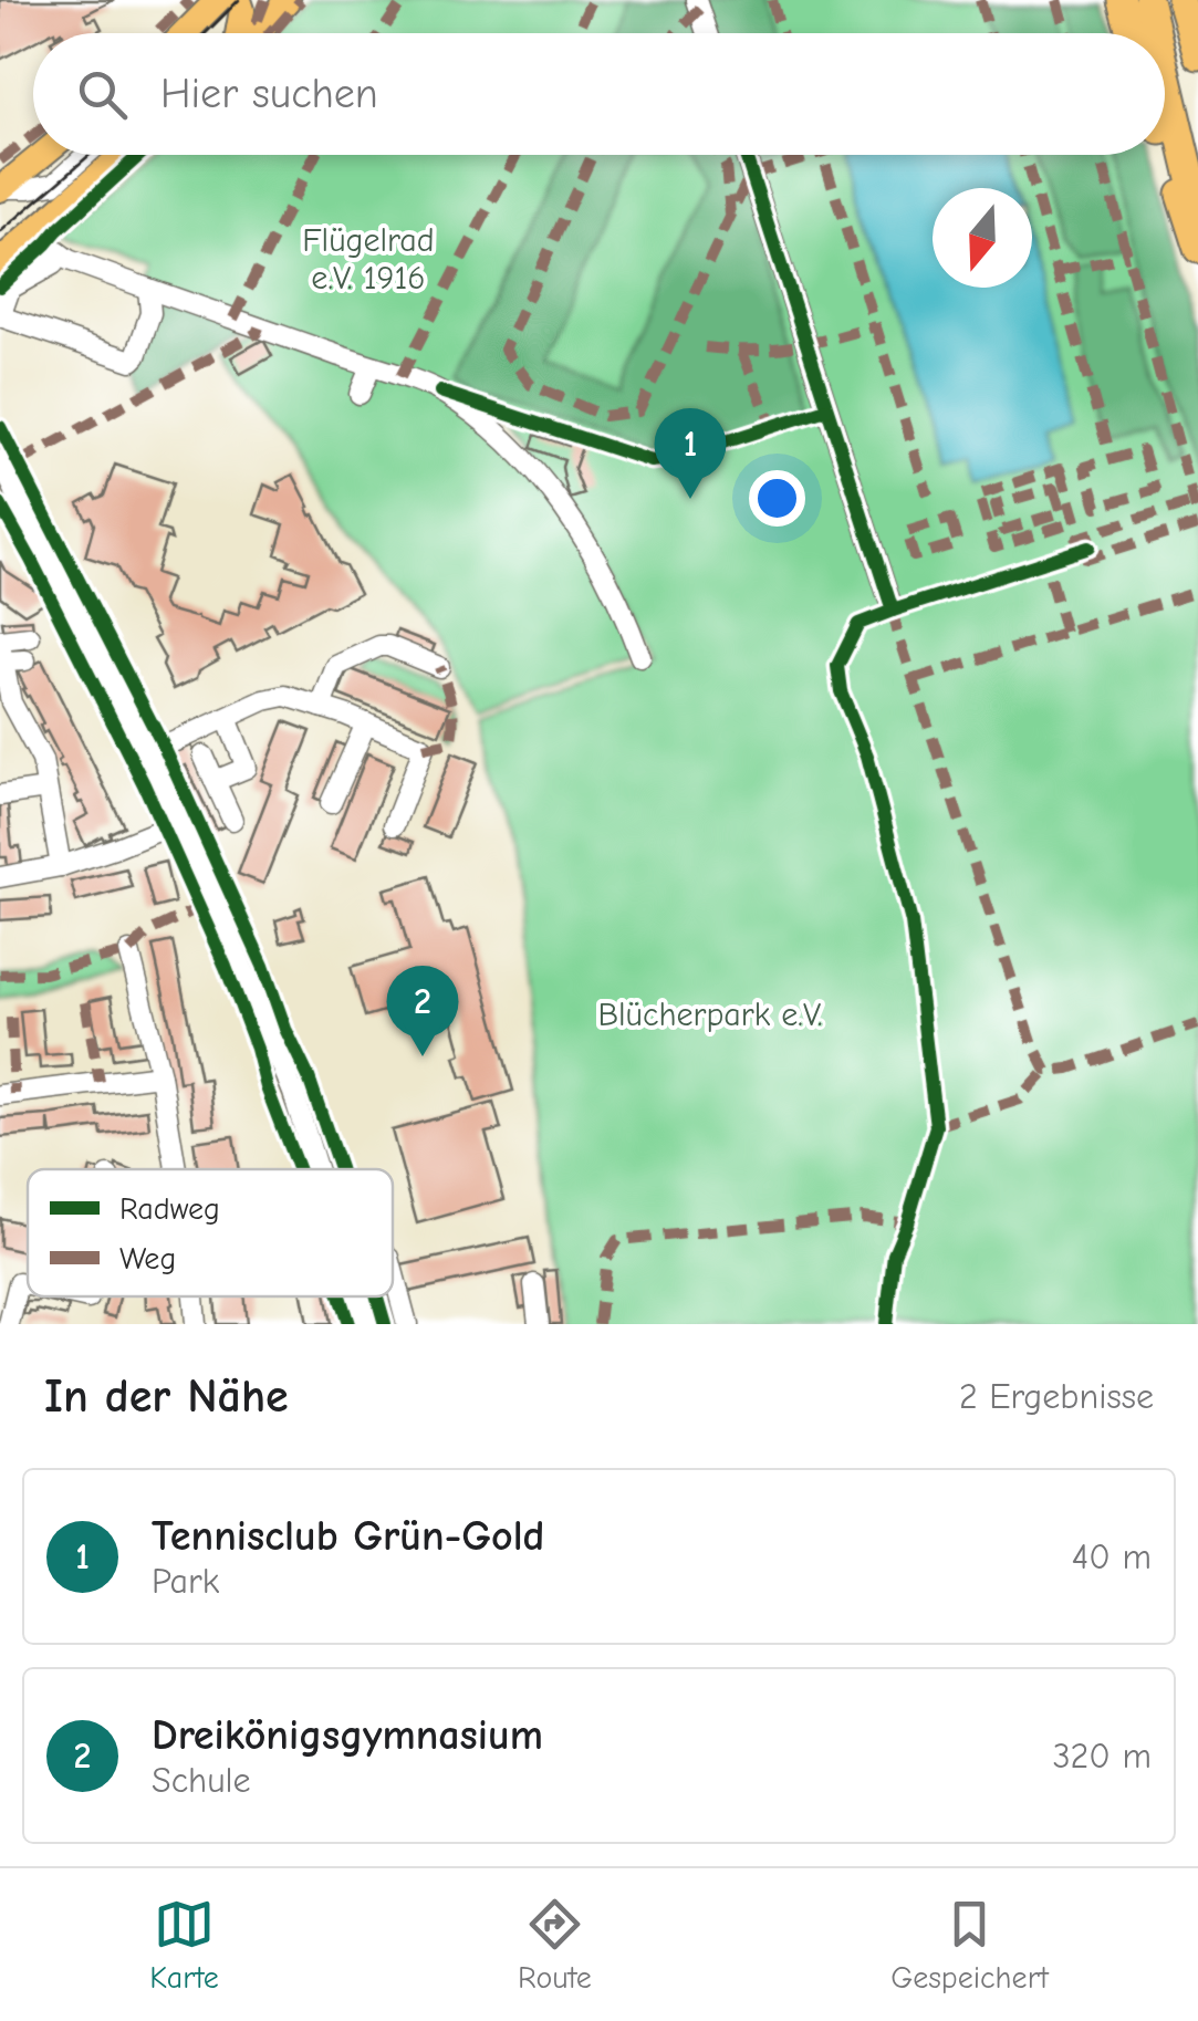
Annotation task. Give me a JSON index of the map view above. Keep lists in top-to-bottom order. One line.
{"parks":["Flügelrad e.V. 1916","Blücherpark e.V."],"legend":["Radweg","Weg"],"north":"bottom","page":{"search":"Hier suchen","pins":["1","2"],"heading":["In der Nähe","2 Ergebnisse"],"list":[{"mark":"1","name":"Tennisclub Grün-Gold","note":"Park","value":"40 m"},{"mark":"2","name":"Dreikönigsgymnasium","note":"Schule","value":"320 m"}],"nav":["Karte","Route","Gespeichert"]}}
